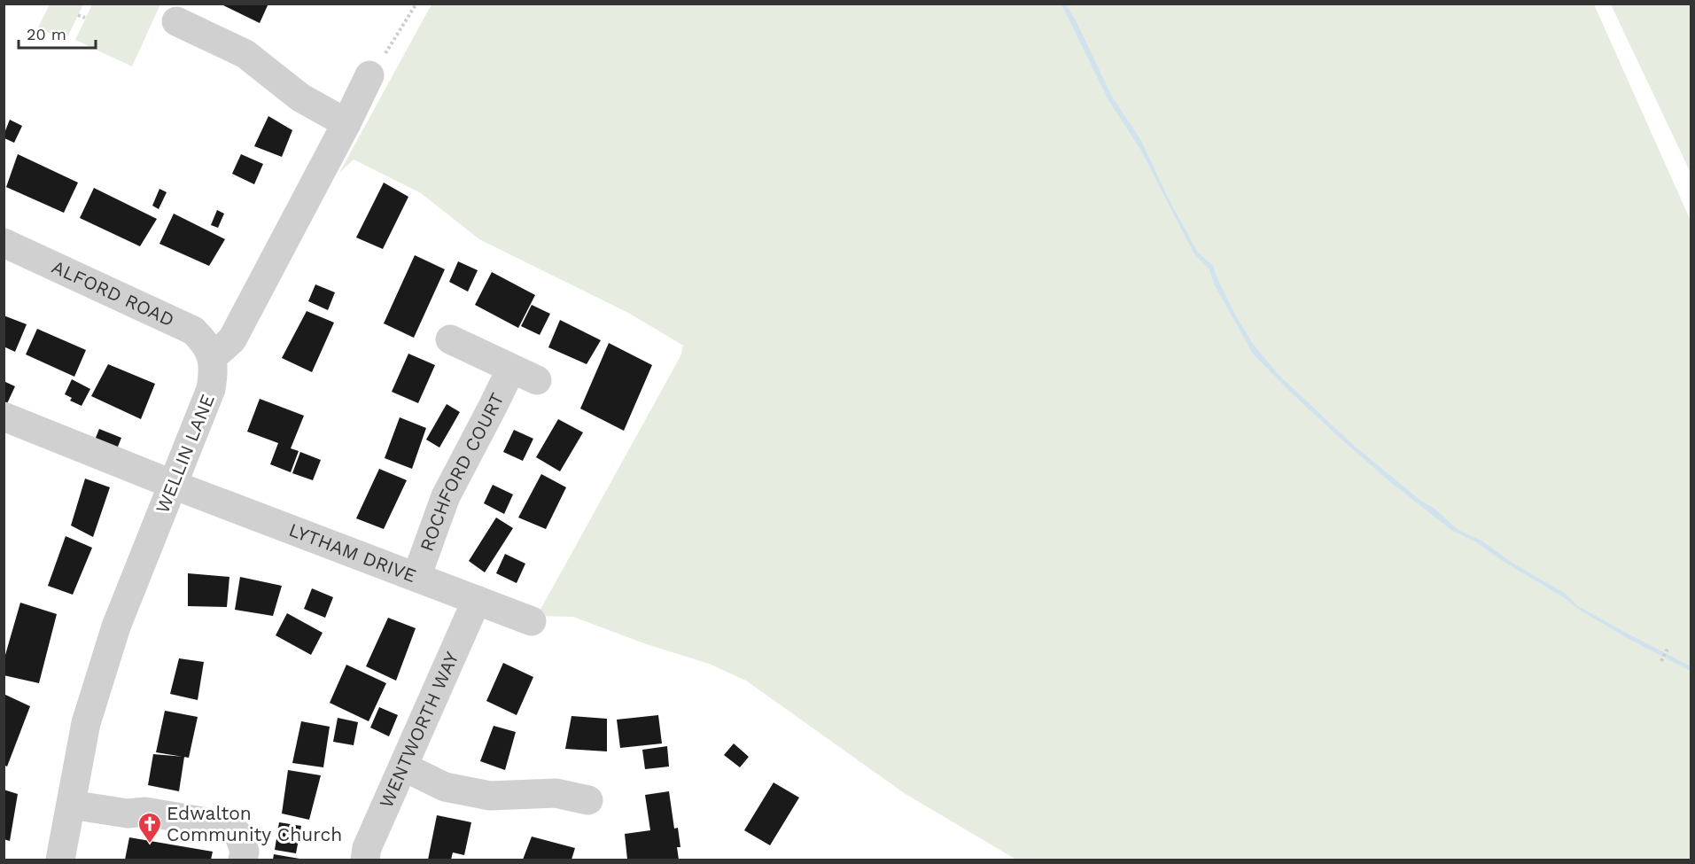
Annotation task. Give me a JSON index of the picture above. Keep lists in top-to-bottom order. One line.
{"streets":{"street":["ALFORD ROAD","WELLIN LANE","ROCHFORD COURT","LYTHAM DRIVE","WENTWORTH WAY"]},"crossings":[["ALFORD ROAD","WELLIN LANE"],["WELLIN LANE","LYTHAM DRIVE"],["ROCHFORD COURT","LYTHAM DRIVE"],["LYTHAM DRIVE","WENTWORTH WAY"]],"places":{"church":["Edwalton Community Church"]},"scale_bar":"20 m"}
